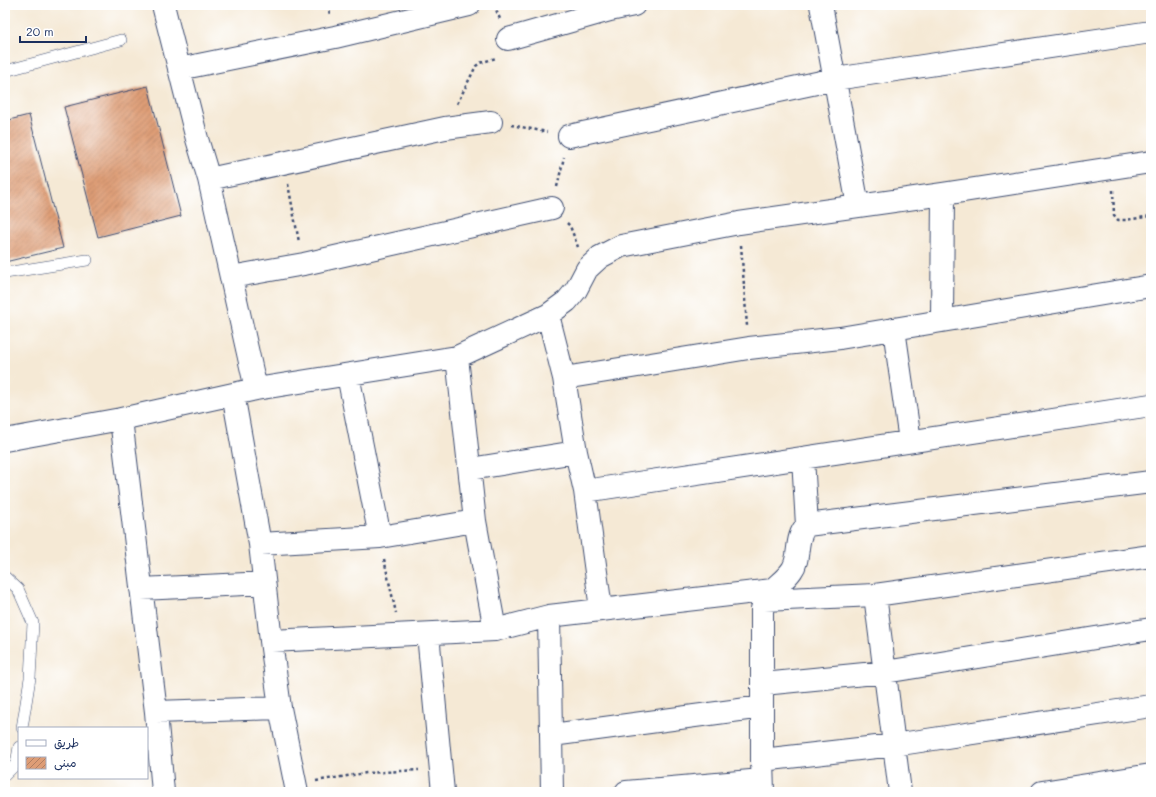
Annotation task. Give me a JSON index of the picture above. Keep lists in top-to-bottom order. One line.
{"legend":["طريق","مبنى"],"scale_bar":"20 m"}
